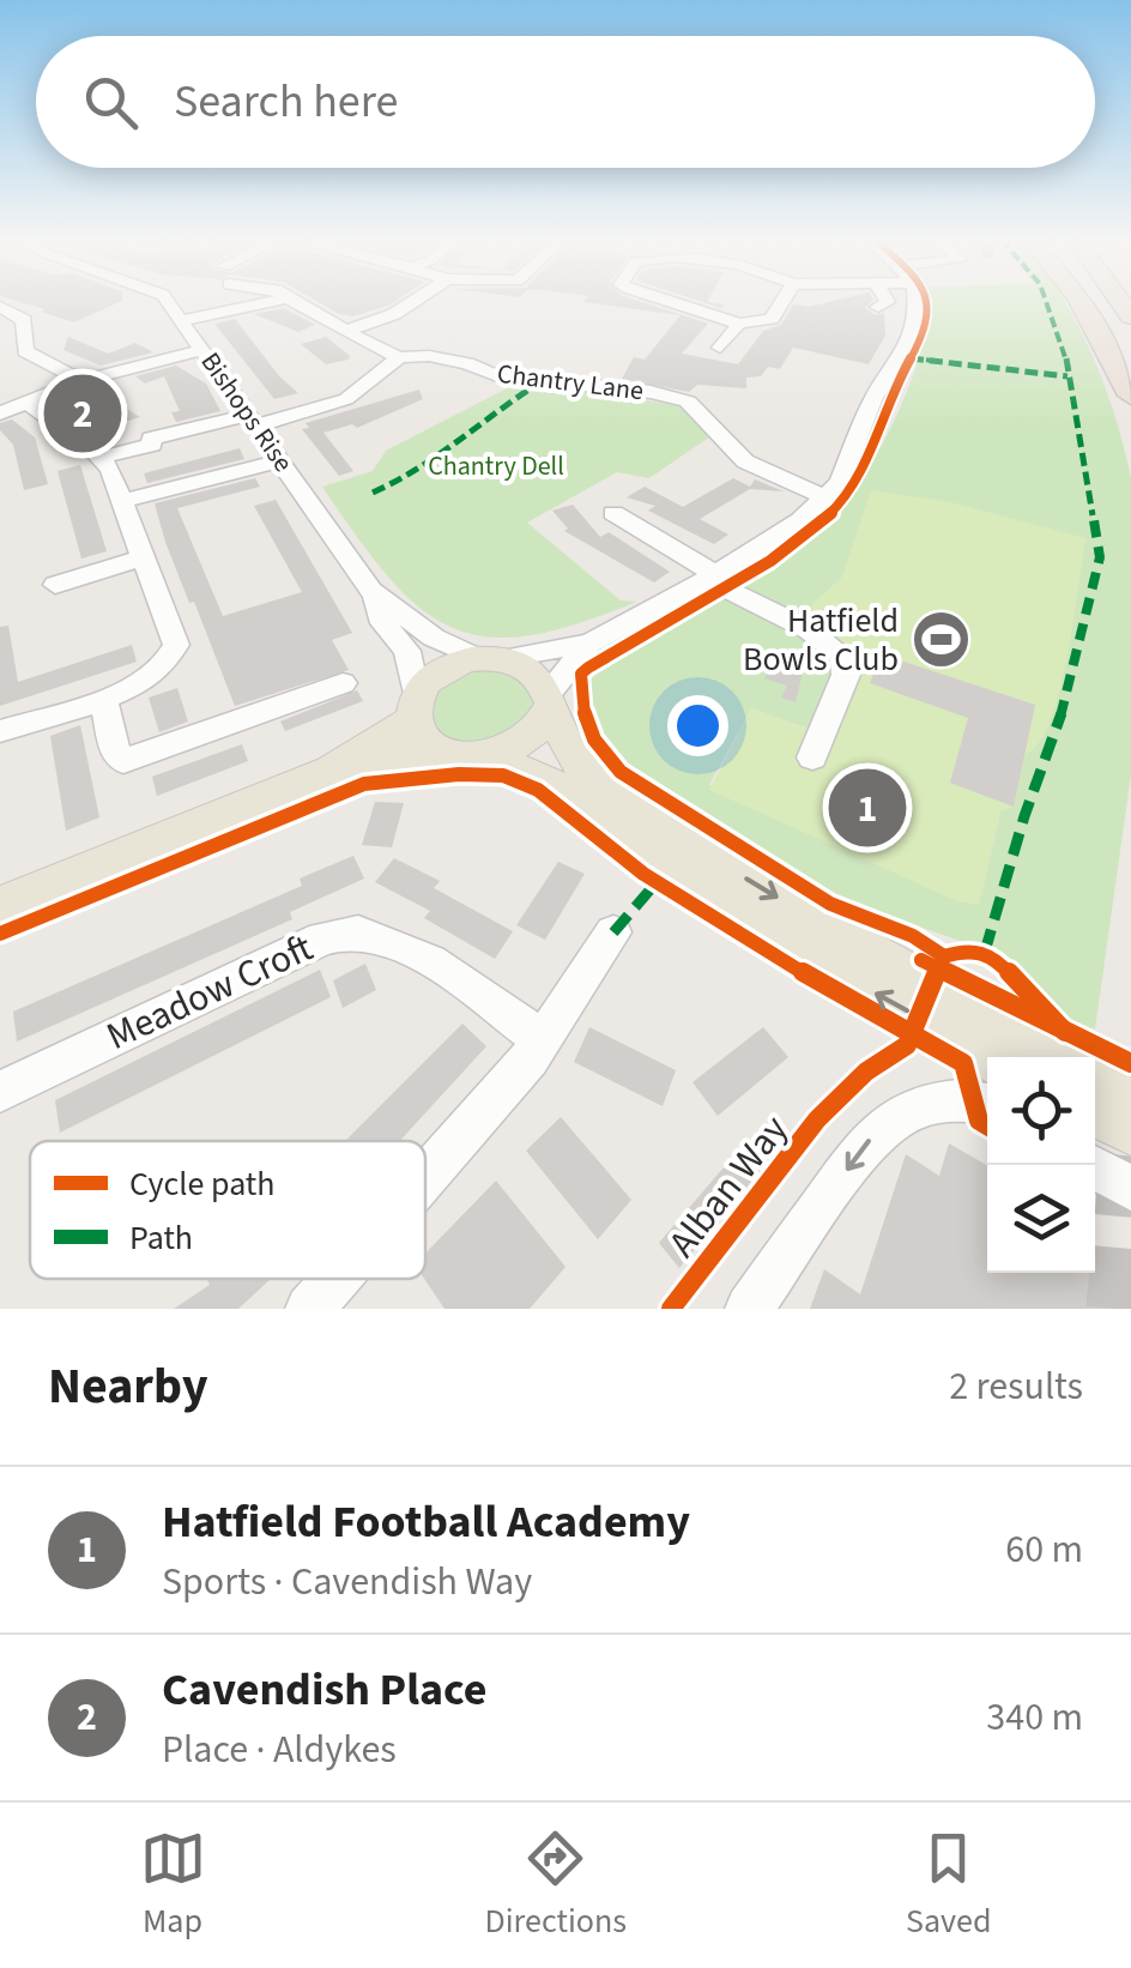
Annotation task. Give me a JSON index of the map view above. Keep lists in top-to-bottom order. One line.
{"streets":{"street":["Chantry Lane","Bishops Rise","Meadow Croft"],"cycle path":["Alban Way"]},"parks":["Chantry Dell"],"places":{"sports":["Hatfield Bowls Club"]},"legend":["Cycle path","Path"],"page":{"search":"Search here","pins":["2","1"],"heading":["Nearby","2 results"],"list":[{"mark":"1","name":"Hatfield Football Academy","note":"Sports · Cavendish Way","value":"60 m"},{"mark":"2","name":"Cavendish Place","note":"Place · Aldykes","value":"340 m"}],"nav":["Map","Directions","Saved"]}}
